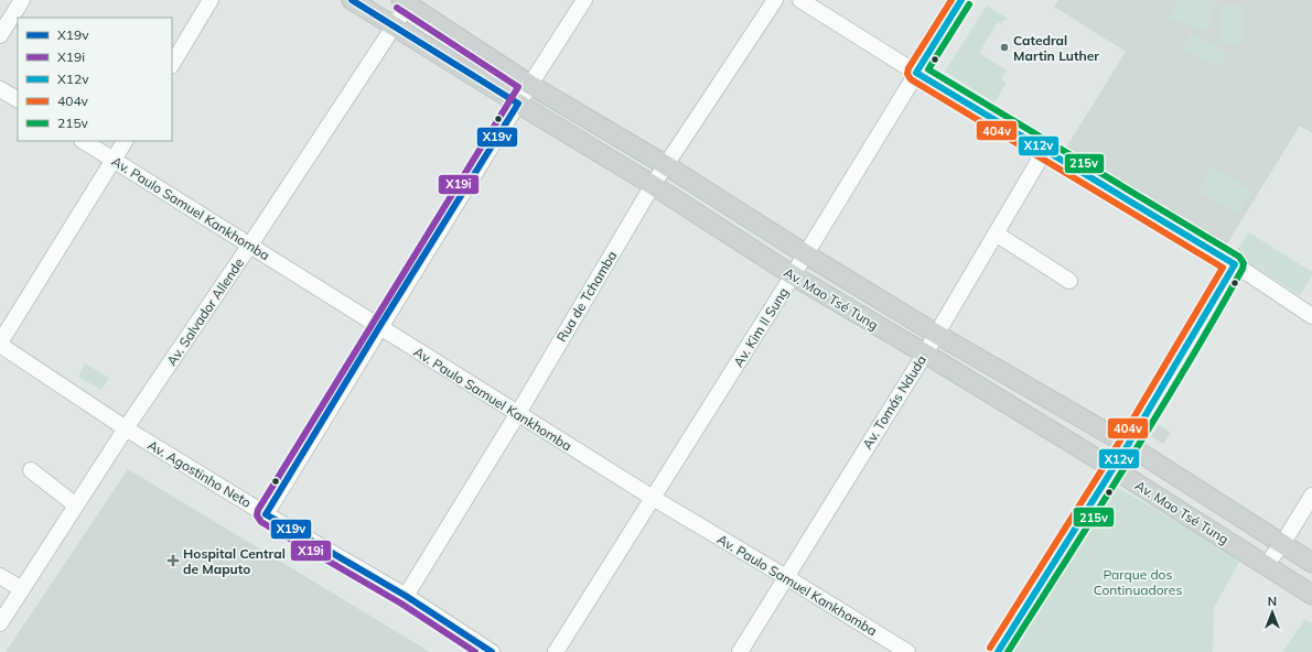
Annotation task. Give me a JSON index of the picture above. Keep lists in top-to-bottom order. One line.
{"streets":{"main road":["Av. Mao Tsé Tung"],"street":["Av. Paulo Samuel Kankhomba","Rua de Tchamba","Av. Salvador Allende","Av. Kim II Sung","Av. Tomás Nduda","Av. Agostinho Neto"]},"crossings":[["Av. Paulo Samuel Kankhomba","Rua de Tchamba"],["Av. Paulo Samuel Kankhomba","Av. Salvador Allende"],["Av. Paulo Samuel Kankhomba","Av. Kim II Sung"],["Av. Paulo Samuel Kankhomba","Av. Tomás Nduda"],["Rua de Tchamba","Av. Mao Tsé Tung"],["Rua de Tchamba","Av. Agostinho Neto"],["Av. Mao Tsé Tung","Av. Salvador Allende"],["Av. Mao Tsé Tung","Av. Kim II Sung"],["Av. Mao Tsé Tung","Av. Tomás Nduda"],["Av. Salvador Allende","Av. Agostinho Neto"]],"parks":["Parque dos Continuadores"],"places":{"other":["Catedral Martin Luther"],"health":["Hospital Central de Maputo"]},"lines":["transit line X19v","transit line X12v","transit line 404v","transit line 215v","transit line X19i"],"legend":["X19v","X19i","X12v","404v","215v"],"north":"top"}
